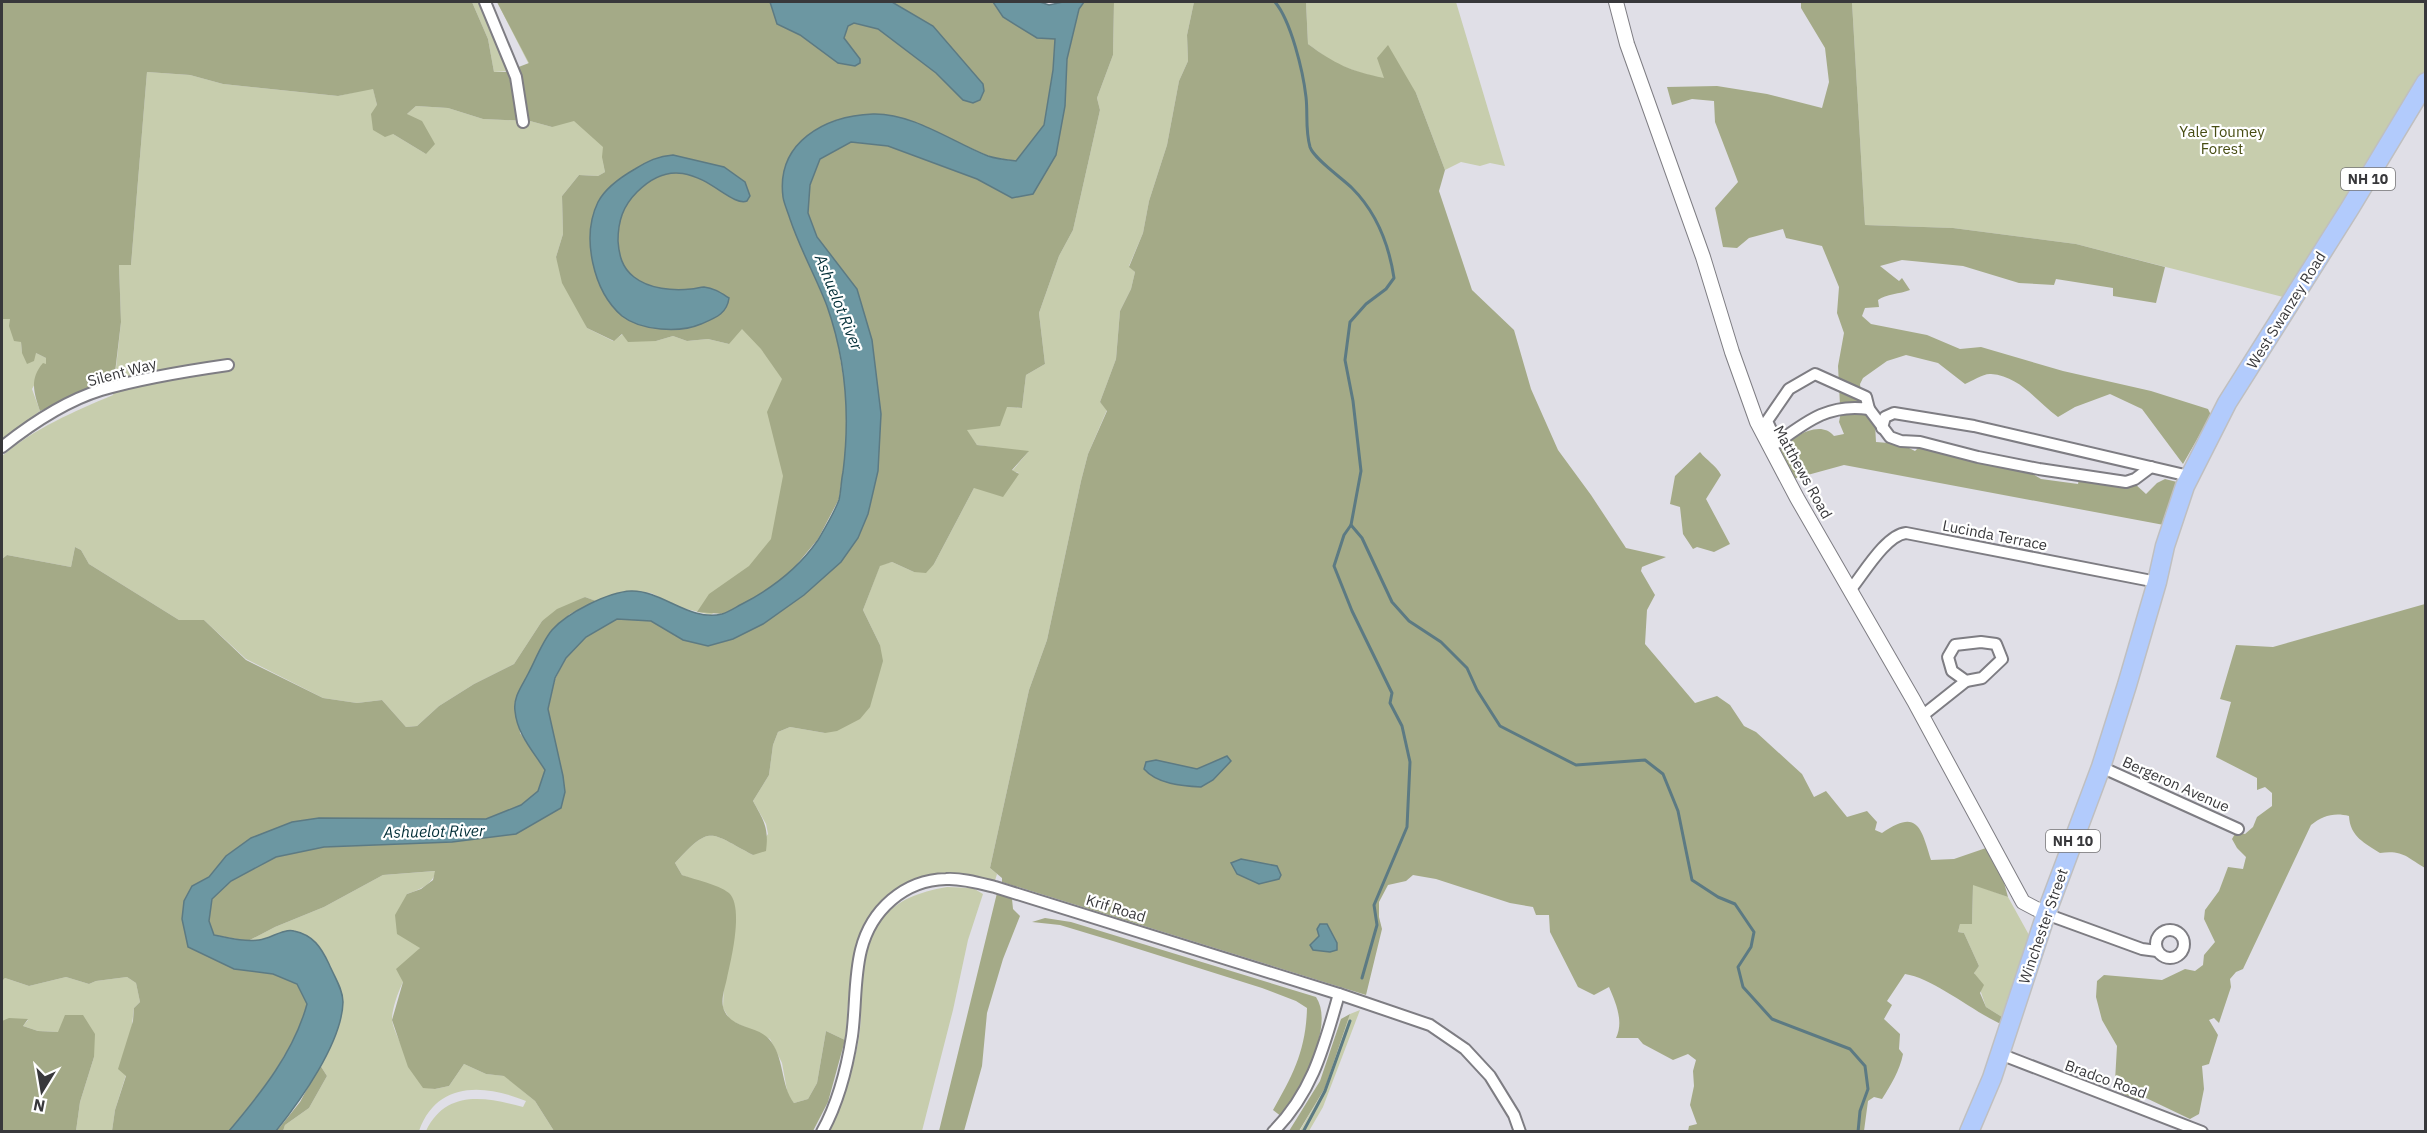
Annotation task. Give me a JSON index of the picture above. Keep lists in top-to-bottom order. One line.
{"streets":{"main road":["NH 10","West Swanzey Road","Winchester Street"],"street":["Silent Way","Matthews Road","Lucinda Terrace","Bergeron Avenue","Krif Road","Bradco Road"]},"crossings":[["West Swanzey Road","Winchester Street"],["Matthews Road","Lucinda Terrace"],["Matthews Road","Winchester Street"],["Lucinda Terrace","Winchester Street"],["Bergeron Avenue","Winchester Street"],["Winchester Street","Bradco Road"]],"water":["Ashuelot River"],"parks":["Yale Toumey Forest"],"north":"bottom"}
